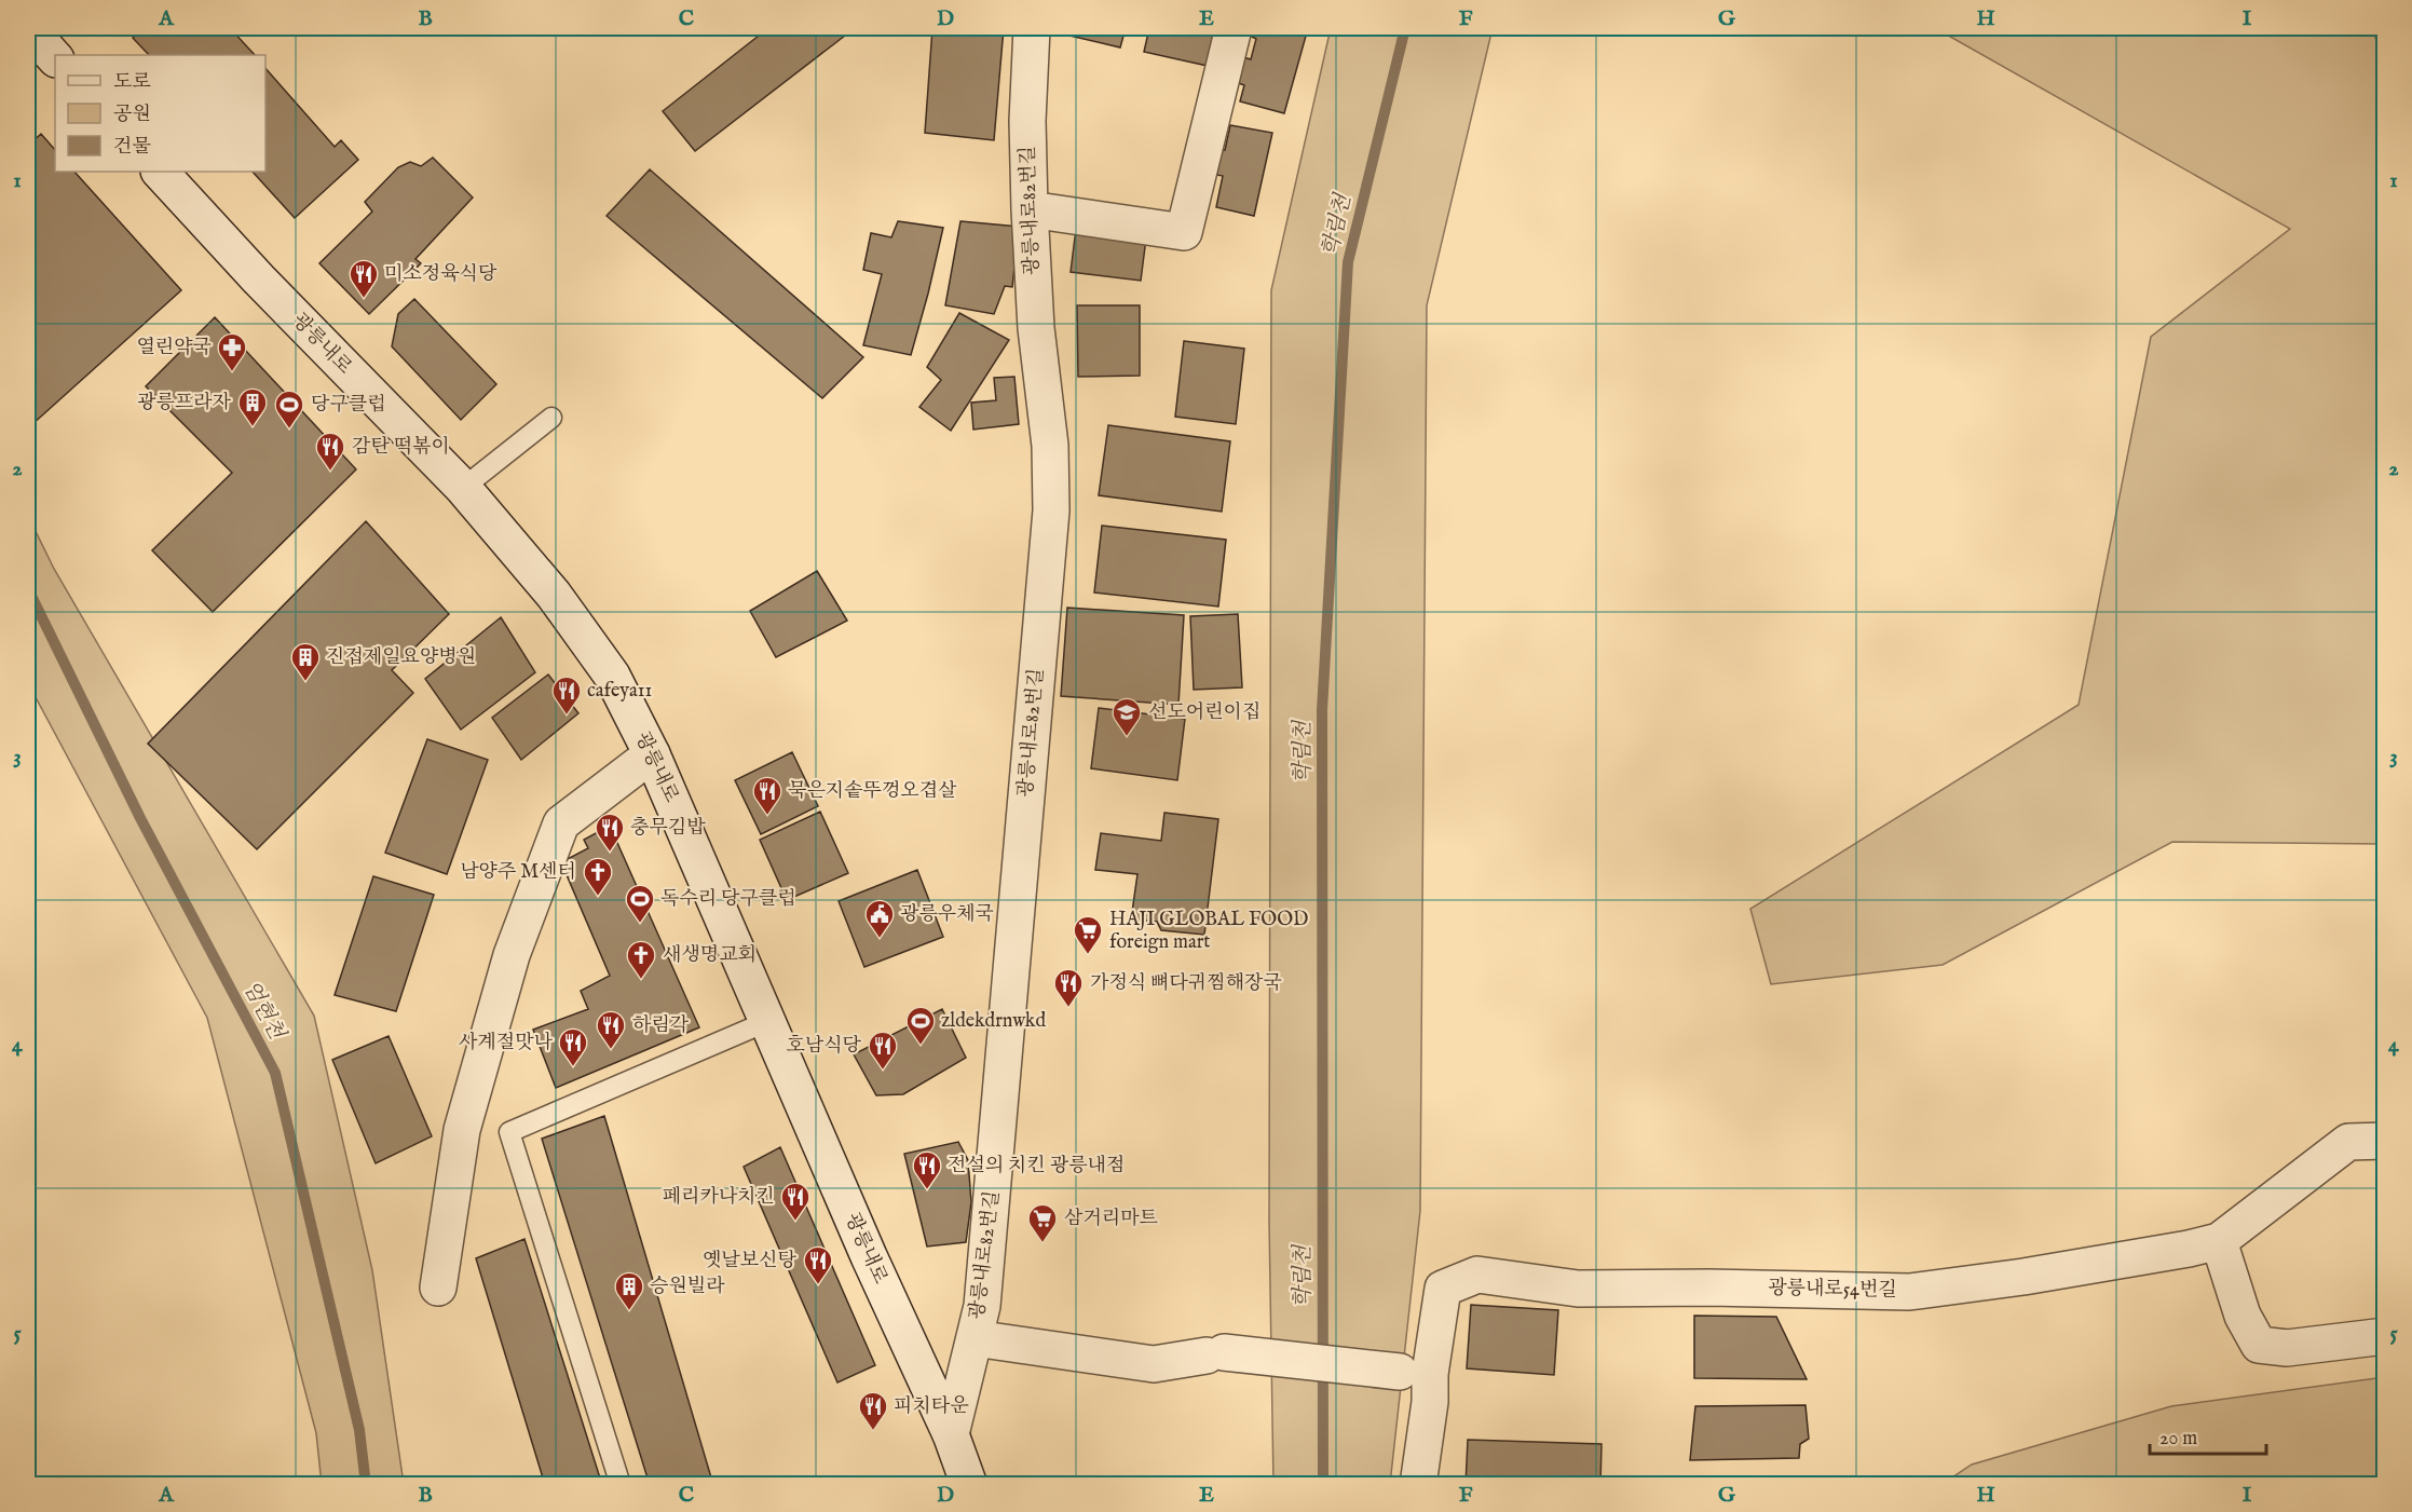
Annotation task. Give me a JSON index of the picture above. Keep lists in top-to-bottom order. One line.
{"streets":{"street":["광릉내로82번길","광릉내로","광릉내로54번길"]},"crossings":[["광릉내로82번길","광릉내로"]],"water":["학림천","엄현천"],"places":{"restaurant":["미소정육식당","감탄 떡볶이","cafeya11","묵은지솥뚜껑오겹살","충무김밥","가정식 뼈다귀찜해장국","하림각","사계절맛나","호남식당","전설의 치킨 광릉내점","페리카나치킨","옛날보신탕","피치타운"],"pharmacy":["열린약국"],"building":["광릉프라자","진접제일요양병원","승원빌라"],"sports":["당구클럽","독수리 당구클럽","zldekdrnwkd"],"school or university":["선도어린이집"],"church":["남양주 M센터","새생명교회"],"public building":["광릉우체국"],"supermarket":["HAJI GLOBAL FOOD foreign mart","삼거리마트"]},"legend":["도로","공원","건물"],"scale_bar":"20 m","grid":{"columns":["A","B","C","D","E","F","G","H","I"],"rows":["1","2","3","4","5"]}}
